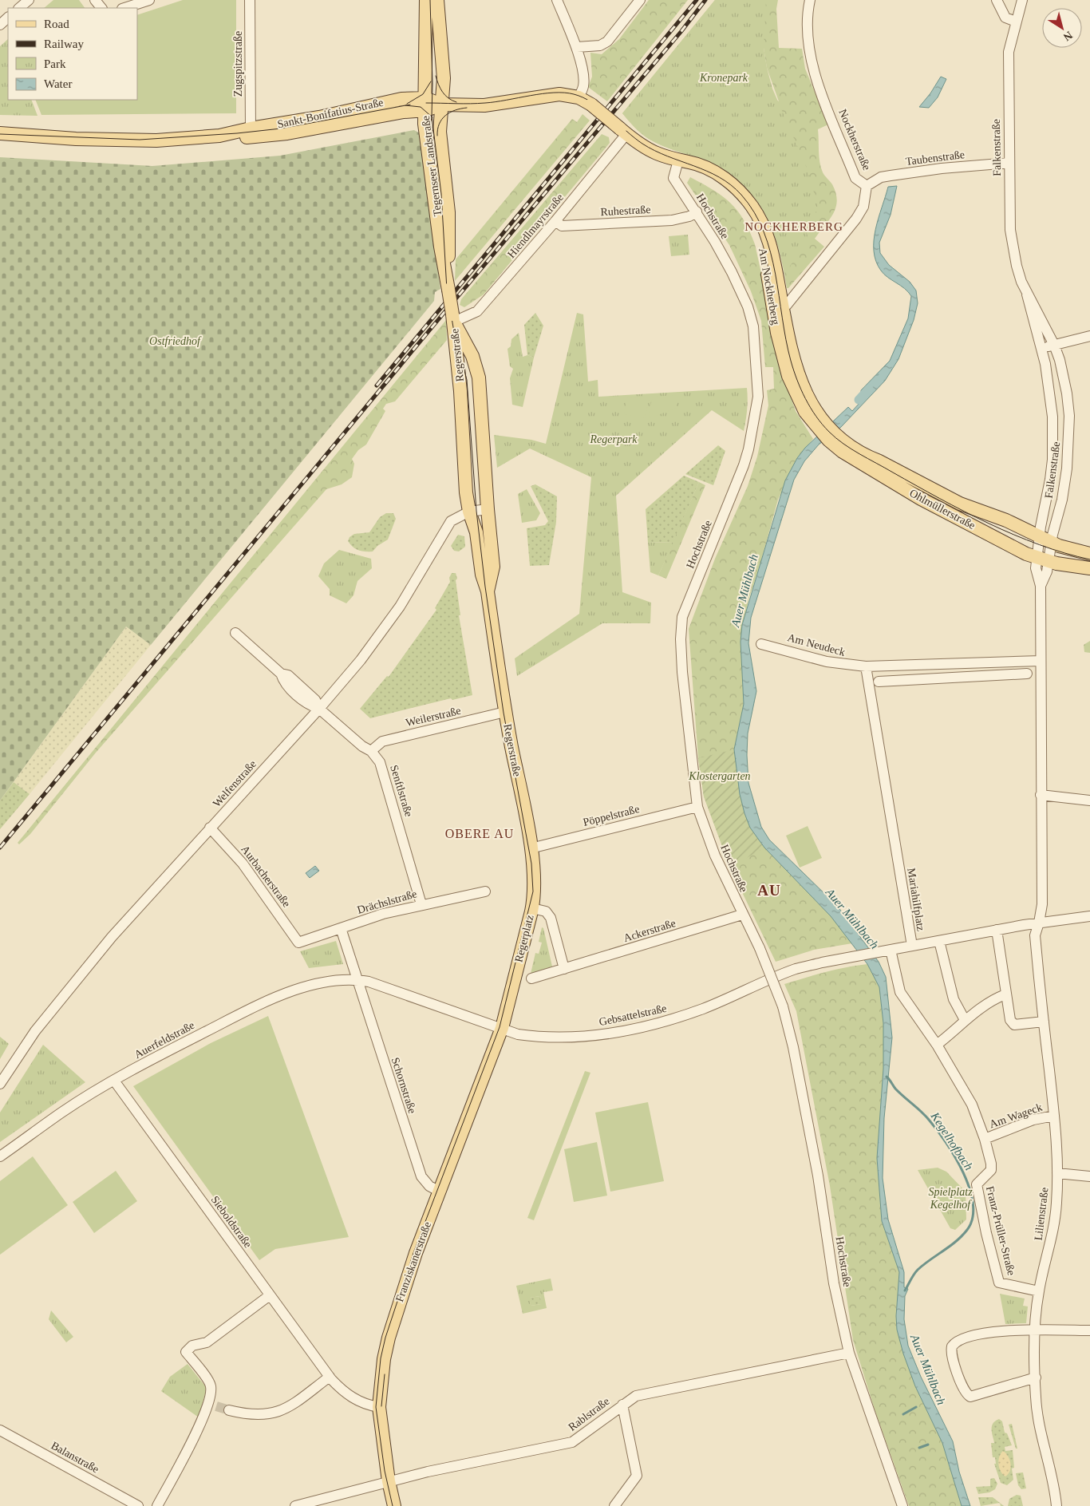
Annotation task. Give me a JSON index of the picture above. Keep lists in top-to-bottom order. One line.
{"streets":{"main road":["Sankt-Bonifatius-Straße","Tegernseer Landstraße","Am Nockherberg","Regerstraße","Ohlmüllerstraße","Regerplatz","Franziskanerstraße"],"street":["Zugspitzstraße","Nockherstraße","Falkenstraße","Taubenstraße","Ruhestraße","Hochstraße","Hiendlmayrstraße","Am Neudeck","Weilerstraße","Welfenstraße","Senftlstraße","Pöppelstraße","Aurbacherstraße","Mariahilfplatz","Drächslstraße","Ackerstraße","Gebsattelstraße","Auerfeldstraße","Schornstraße","Am Wageck","Lilienstraße","Sieboldstraße","Franz-Prüller-Straße","Rablstraße","Balanstraße"]},"crossings":[["Zugspitzstraße","Sankt-Bonifatius-Straße"],["Sankt-Bonifatius-Straße","Tegernseer Landstraße"],["Sankt-Bonifatius-Straße","Am Nockherberg"],["Nockherstraße","Taubenstraße"],["Nockherstraße","Am Nockherberg"],["Falkenstraße","Taubenstraße"],["Falkenstraße","Ohlmüllerstraße"],["Tegernseer Landstraße","Hiendlmayrstraße"],["Tegernseer Landstraße","Regerstraße"],["Ruhestraße","Hochstraße"],["Ruhestraße","Hiendlmayrstraße"],["Hochstraße","Am Nockherberg"],["Hochstraße","Pöppelstraße"],["Hochstraße","Ackerstraße"],["Hochstraße","Rablstraße"],["Hiendlmayrstraße","Am Nockherberg"],["Hiendlmayrstraße","Regerstraße"],["Am Nockherberg","Ohlmüllerstraße"],["Regerstraße","Weilerstraße"],["Regerstraße","Welfenstraße"],["Regerstraße","Pöppelstraße"],["Regerstraße","Regerplatz"],["Am Neudeck","Mariahilfplatz"],["Weilerstraße","Senftlstraße"],["Welfenstraße","Senftlstraße"],["Welfenstraße","Aurbacherstraße"],["Senftlstraße","Drächslstraße"],["Aurbacherstraße","Drächslstraße"],["Mariahilfplatz","Gebsattelstraße"],["Mariahilfplatz","Lilienstraße"],["Drächslstraße","Schornstraße"],["Ackerstraße","Regerplatz"],["Regerplatz","Gebsattelstraße"],["Regerplatz","Franziskanerstraße"],["Gebsattelstraße","Auerfeldstraße"],["Gebsattelstraße","Schornstraße"],["Gebsattelstraße","Franz-Prüller-Straße"],["Gebsattelstraße","Franziskanerstraße"],["Auerfeldstraße","Schornstraße"],["Auerfeldstraße","Sieboldstraße"],["Schornstraße","Franziskanerstraße"],["Am Wageck","Lilienstraße"],["Am Wageck","Franz-Prüller-Straße"],["Lilienstraße","Franz-Prüller-Straße"],["Sieboldstraße","Franziskanerstraße"],["Franziskanerstraße","Rablstraße"]],"districts":["NOCKHERBERG","OBERE AU","AU"],"water":["Auer Mühlbach","Kegelhofbach"],"parks":["Kronepark","Ostfriedhof","Regerpark","Klostergarten","Spielplatz Kegelhof"],"legend":["Road","Railway","Park","Water"],"north":"bottom right"}
